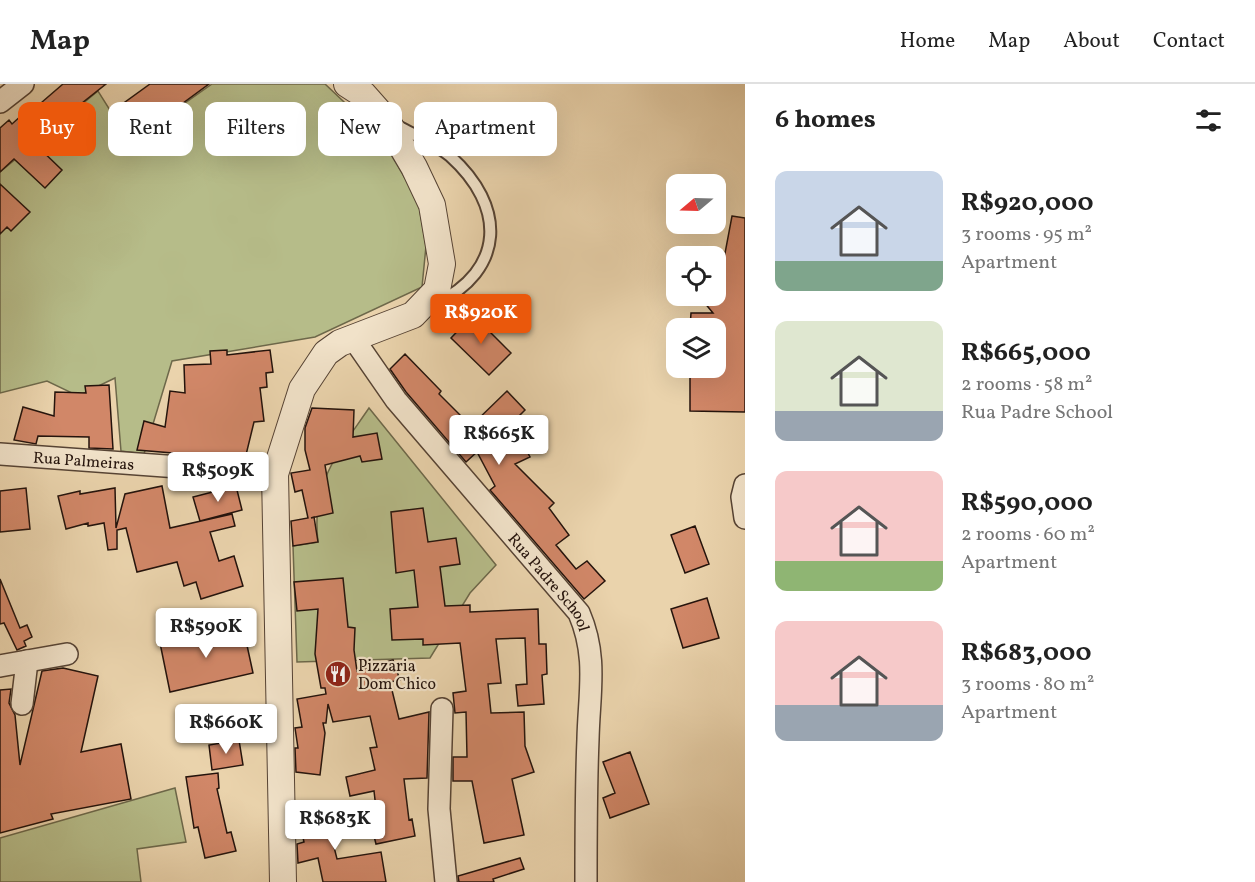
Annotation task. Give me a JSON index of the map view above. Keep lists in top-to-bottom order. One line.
{"streets":{"street":["Rua Palmeiras","Rua Padre School"]},"places":{"restaurant":["Pizzaria Dom Chico"]},"north":"left","page":{"header":"Map","nav":["Home","Map","About","Contact"],"heading":"6 homes","chip":["Buy","Rent","Filters","New","Apartment"],"list":[{"name":"R$920,000","note":"3 rooms · 95 m² · Apartment"},{"name":"R$665,000","note":"2 rooms · 58 m² · Rua Padre School"},{"name":"R$590,000","note":"2 rooms · 60 m² · Apartment"},{"name":"R$683,000","note":"3 rooms · 80 m² · Apartment"}],"price":["R$920K","R$665K","R$509K","R$590K","R$660K","R$683K"]}}
